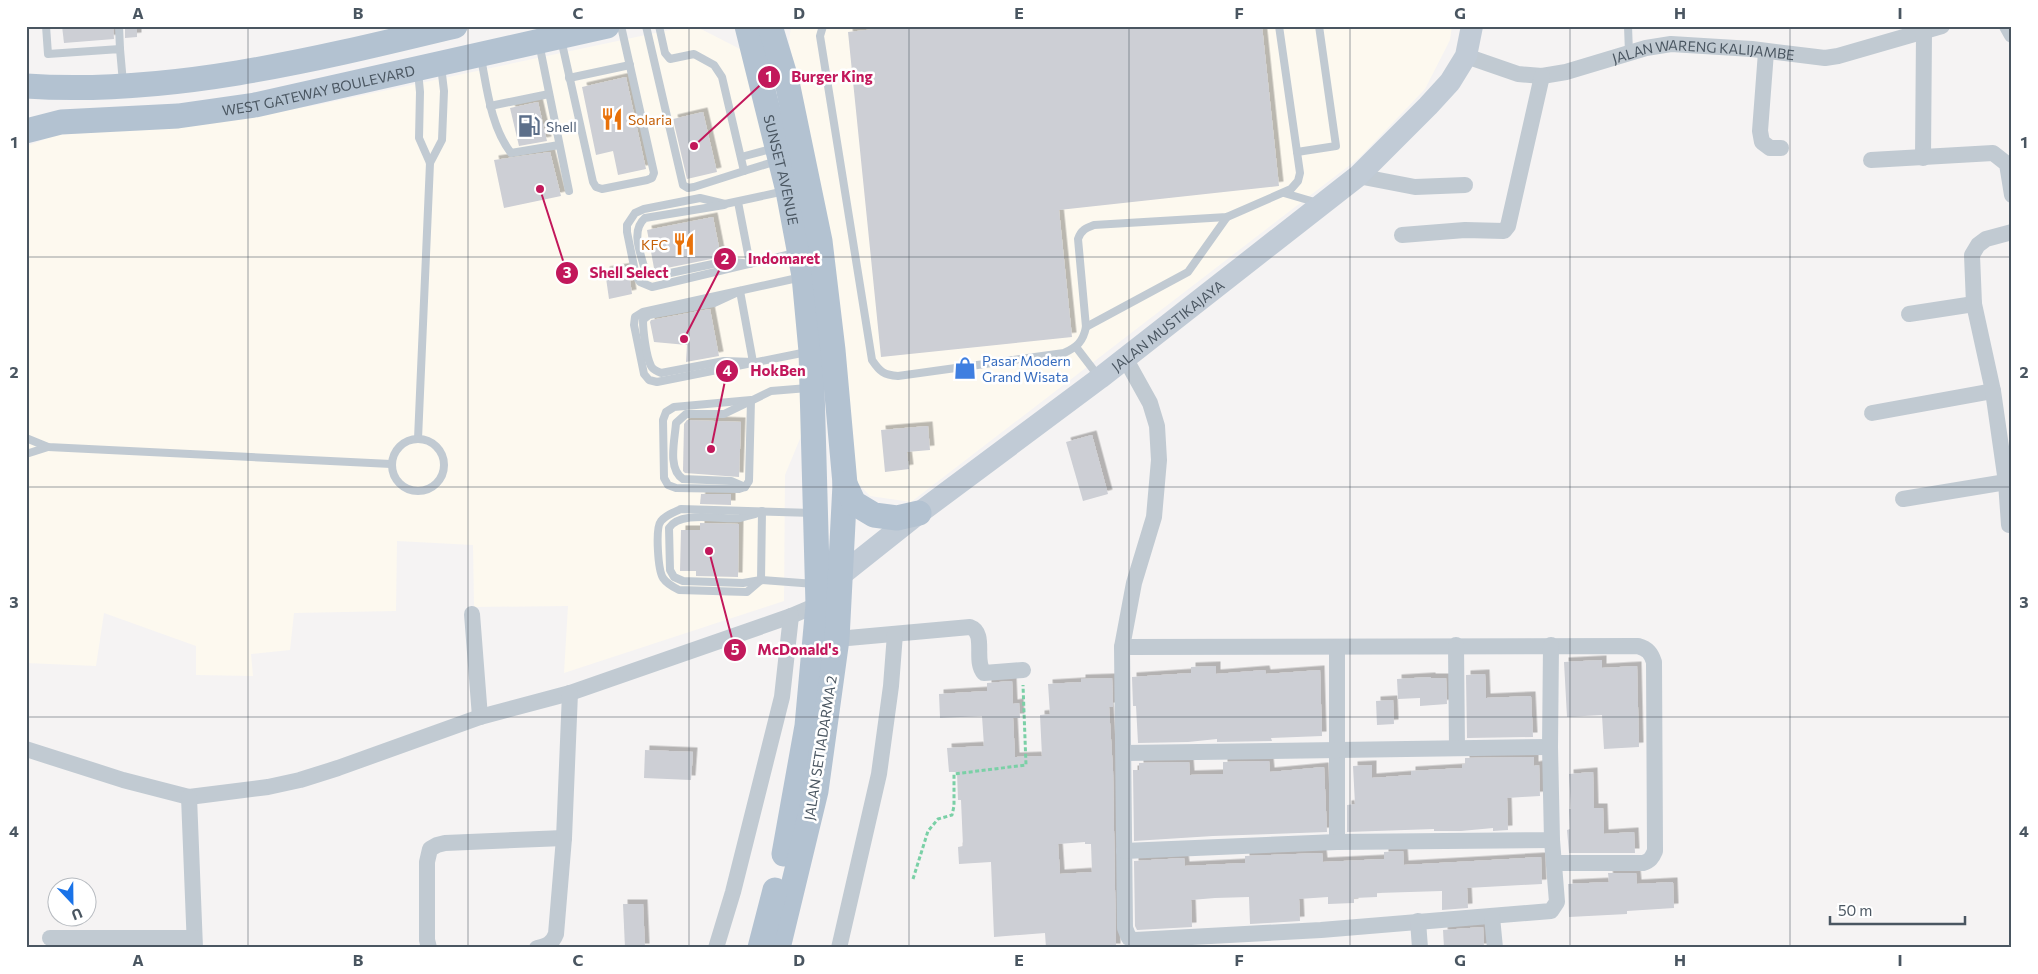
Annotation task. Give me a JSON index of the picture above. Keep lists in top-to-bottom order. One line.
{"streets":{"main road":["WEST GATEWAY BOULEVARD","SUNSET AVENUE","JALAN MUSTIKAJAYA","JALAN SETIADARMA 2"],"street":["JALAN WARENG KALIJAMBE"]},"crossings":[["JALAN WARENG KALIJAMBE","JALAN MUSTIKAJAYA"],["SUNSET AVENUE","JALAN MUSTIKAJAYA"],["SUNSET AVENUE","JALAN SETIADARMA 2"],["JALAN MUSTIKAJAYA","JALAN SETIADARMA 2"]],"places":{"restaurant":["Solaria","KFC"],"fuel station":["Shell"],"other":["Burger King","Shell Select","Indomaret","HokBen","McDonald's"],"shop":["Pasar Modern Grand Wisata"]},"scale_bar":"50 m","north":"bottom","grid":{"columns":["A","B","C","D","E","F","G","H","I"],"rows":["1","2","3","4"]}}
